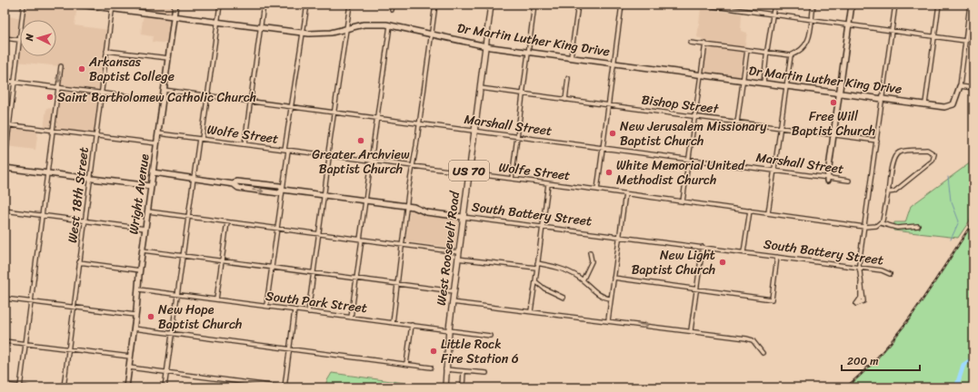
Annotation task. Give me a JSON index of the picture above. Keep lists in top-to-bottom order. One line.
{"streets":{"main road":["US 70","West Roosevelt Road"],"street":["Dr Martin Luther King Drive","Bishop Street","Marshall Street","Wolfe Street","Wright Avenue","West 18th Street","South Battery Street","South Park Street"]},"crossings":[["Dr Martin Luther King Drive","Wright Avenue"],["Dr Martin Luther King Drive","West 18th Street"],["Dr Martin Luther King Drive","West Roosevelt Road"],["Bishop Street","West Roosevelt Road"],["Marshall Street","Wright Avenue"],["Marshall Street","West Roosevelt Road"],["Wolfe Street","Wright Avenue"],["Wolfe Street","West Roosevelt Road"],["Wright Avenue","South Battery Street"],["Wright Avenue","South Park Street"],["South Battery Street","West Roosevelt Road"],["West Roosevelt Road","South Park Street"]],"places":["Arkansas Baptist College","Saint Bartholomew Catholic Church","Free Will Baptist Church","New Jerusalem Missionary Baptist Church","Greater Archview Baptist Church","White Memorial United Methodist Church","New Light Baptist Church","New Hope Baptist Church","Little Rock Fire Station 6"],"scale_bar":"200 m","north":"left"}
